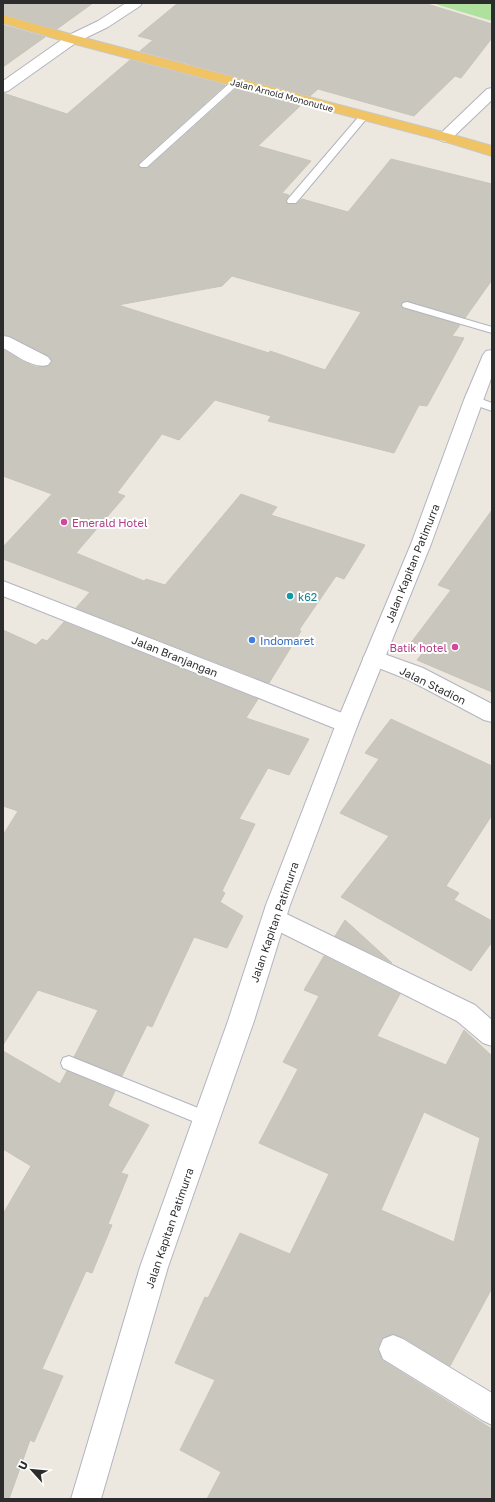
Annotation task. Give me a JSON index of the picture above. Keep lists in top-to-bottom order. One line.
{"streets":{"highway":["Jalan Arnold Mononutue"],"street":["Jalan Kapitan Patimurra","Jalan Branjangan","Jalan Stadion"]},"crossings":[["Jalan Kapitan Patimurra","Jalan Branjangan"],["Jalan Kapitan Patimurra","Jalan Stadion"]],"places":["Emerald Hotel","k62","Indomaret","Batik hotel"],"north":"top left"}
